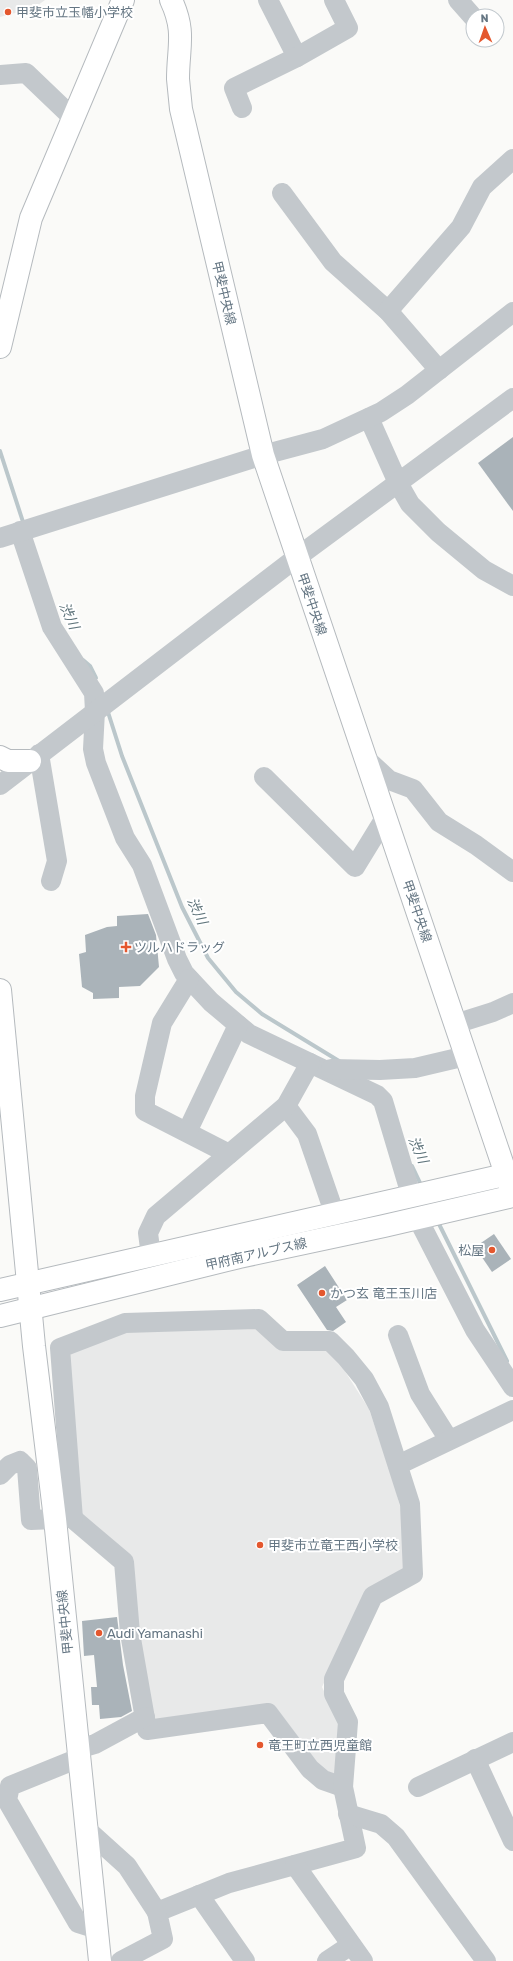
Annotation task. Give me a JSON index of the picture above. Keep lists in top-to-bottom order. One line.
{"streets":{"main road":["甲斐中央線","甲府南アルプス線"]},"crossings":[["甲斐中央線","甲府南アルプス線"]],"water":["渋川"],"places":{"other":["甲斐市立玉幡小学校","松屋","かつ玄 竜王玉川店","甲斐市立竜王西小学校","Audi Yamanashi","竜王町立西児童館"],"health":["ツルハドラッグ"]},"north":"top"}
